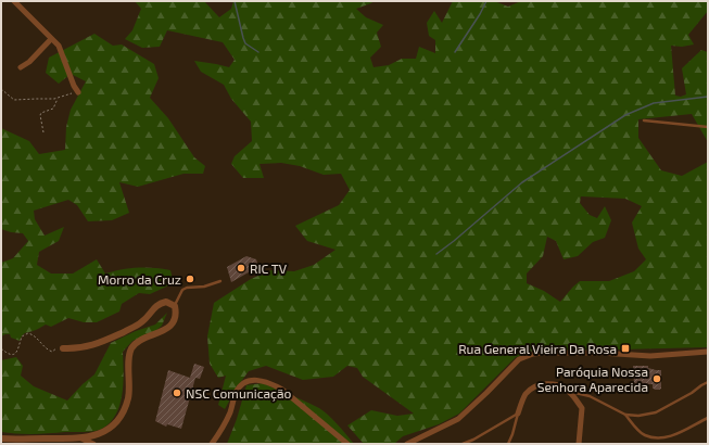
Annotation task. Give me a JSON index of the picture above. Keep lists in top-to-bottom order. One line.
{"places":{"other":["RIC TV","Morro da Cruz","Paróquia Nossa Senhora Aparecida","NSC Comunicação"],"transit":["Rua General Vieira Da Rosa"]}}
